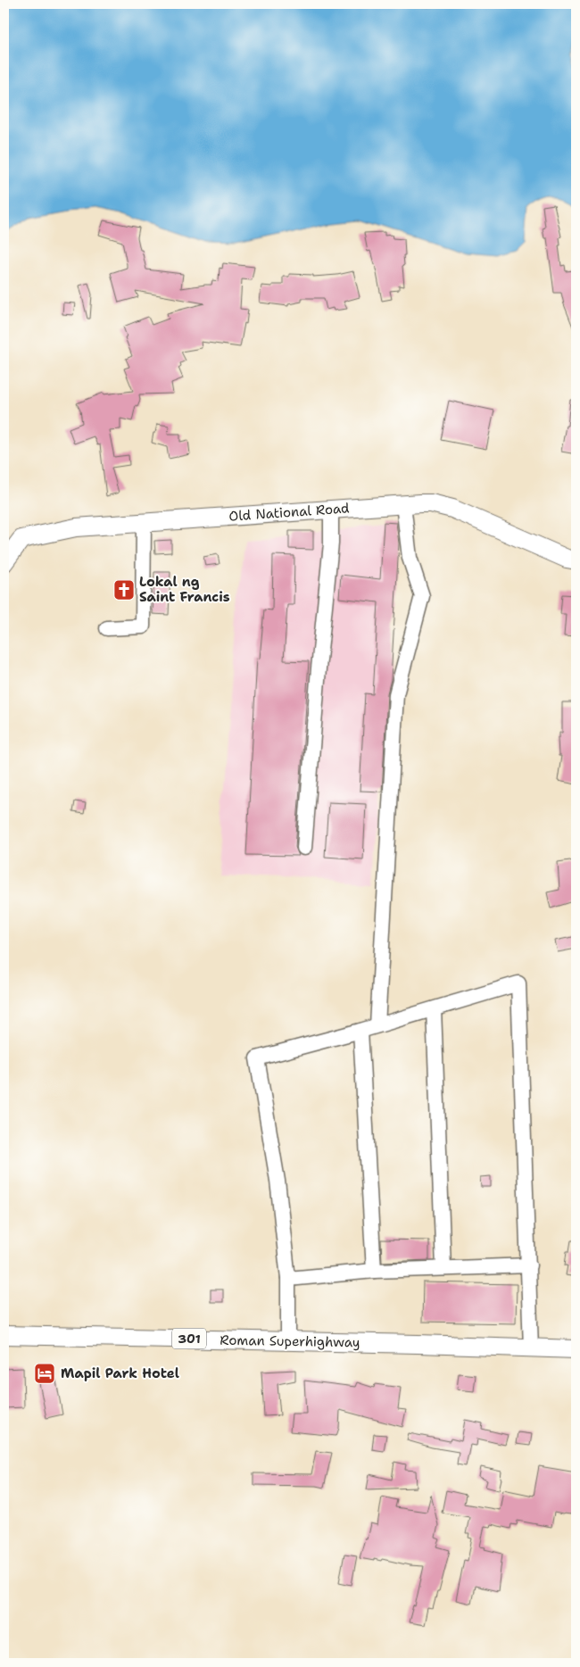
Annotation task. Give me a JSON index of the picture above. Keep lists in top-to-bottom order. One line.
{"streets":{"main road":["Old National Road","301","Roman Superhighway"]},"places":{"church":["Lokal ng Saint Francis"],"hotel":["Mapil Park Hotel"]}}
